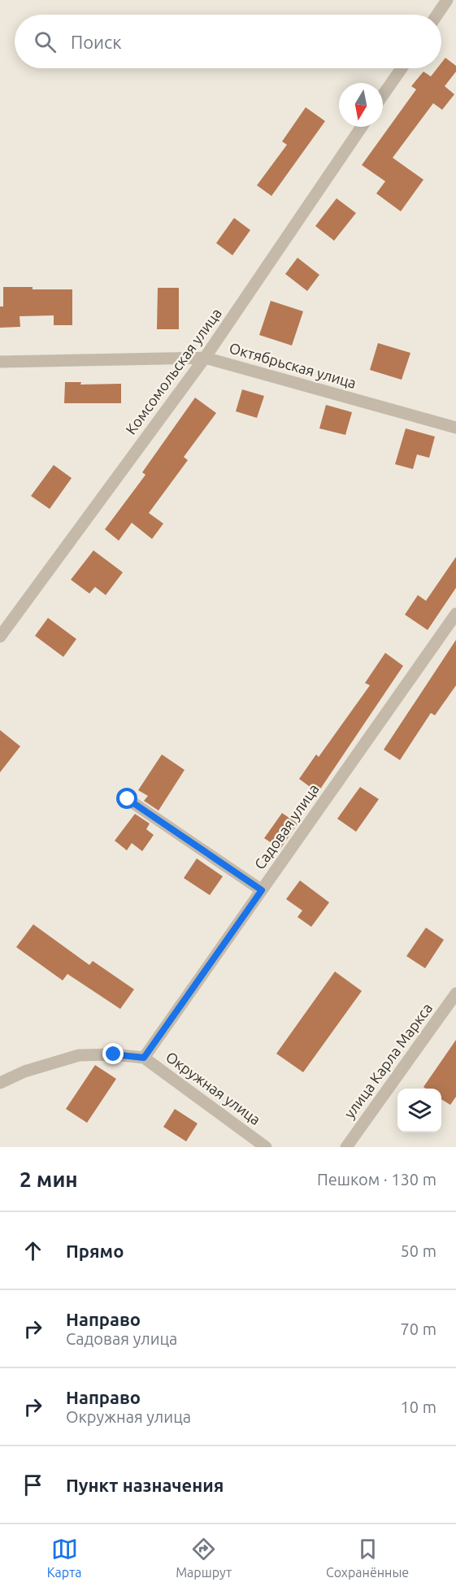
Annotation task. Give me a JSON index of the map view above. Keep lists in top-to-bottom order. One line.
{"streets":{"street":["Октябрьская улица","Комсомольская улица","Садовая улица","улица Карла Маркса","Окружная улица"]},"crossings":[["Октябрьская улица","Комсомольская улица"],["Садовая улица","Окружная улица"]],"north":"bottom","page":{"search":"Поиск","heading":["2 мин","Пешком · 130 m"],"list":[["Прямо","50 m"],["Направо","Садовая улица","70 m"],["Направо","Окружная улица","10 m"],"Пункт назначения"],"nav":["Карта","Маршрут","Сохранённые"]}}
